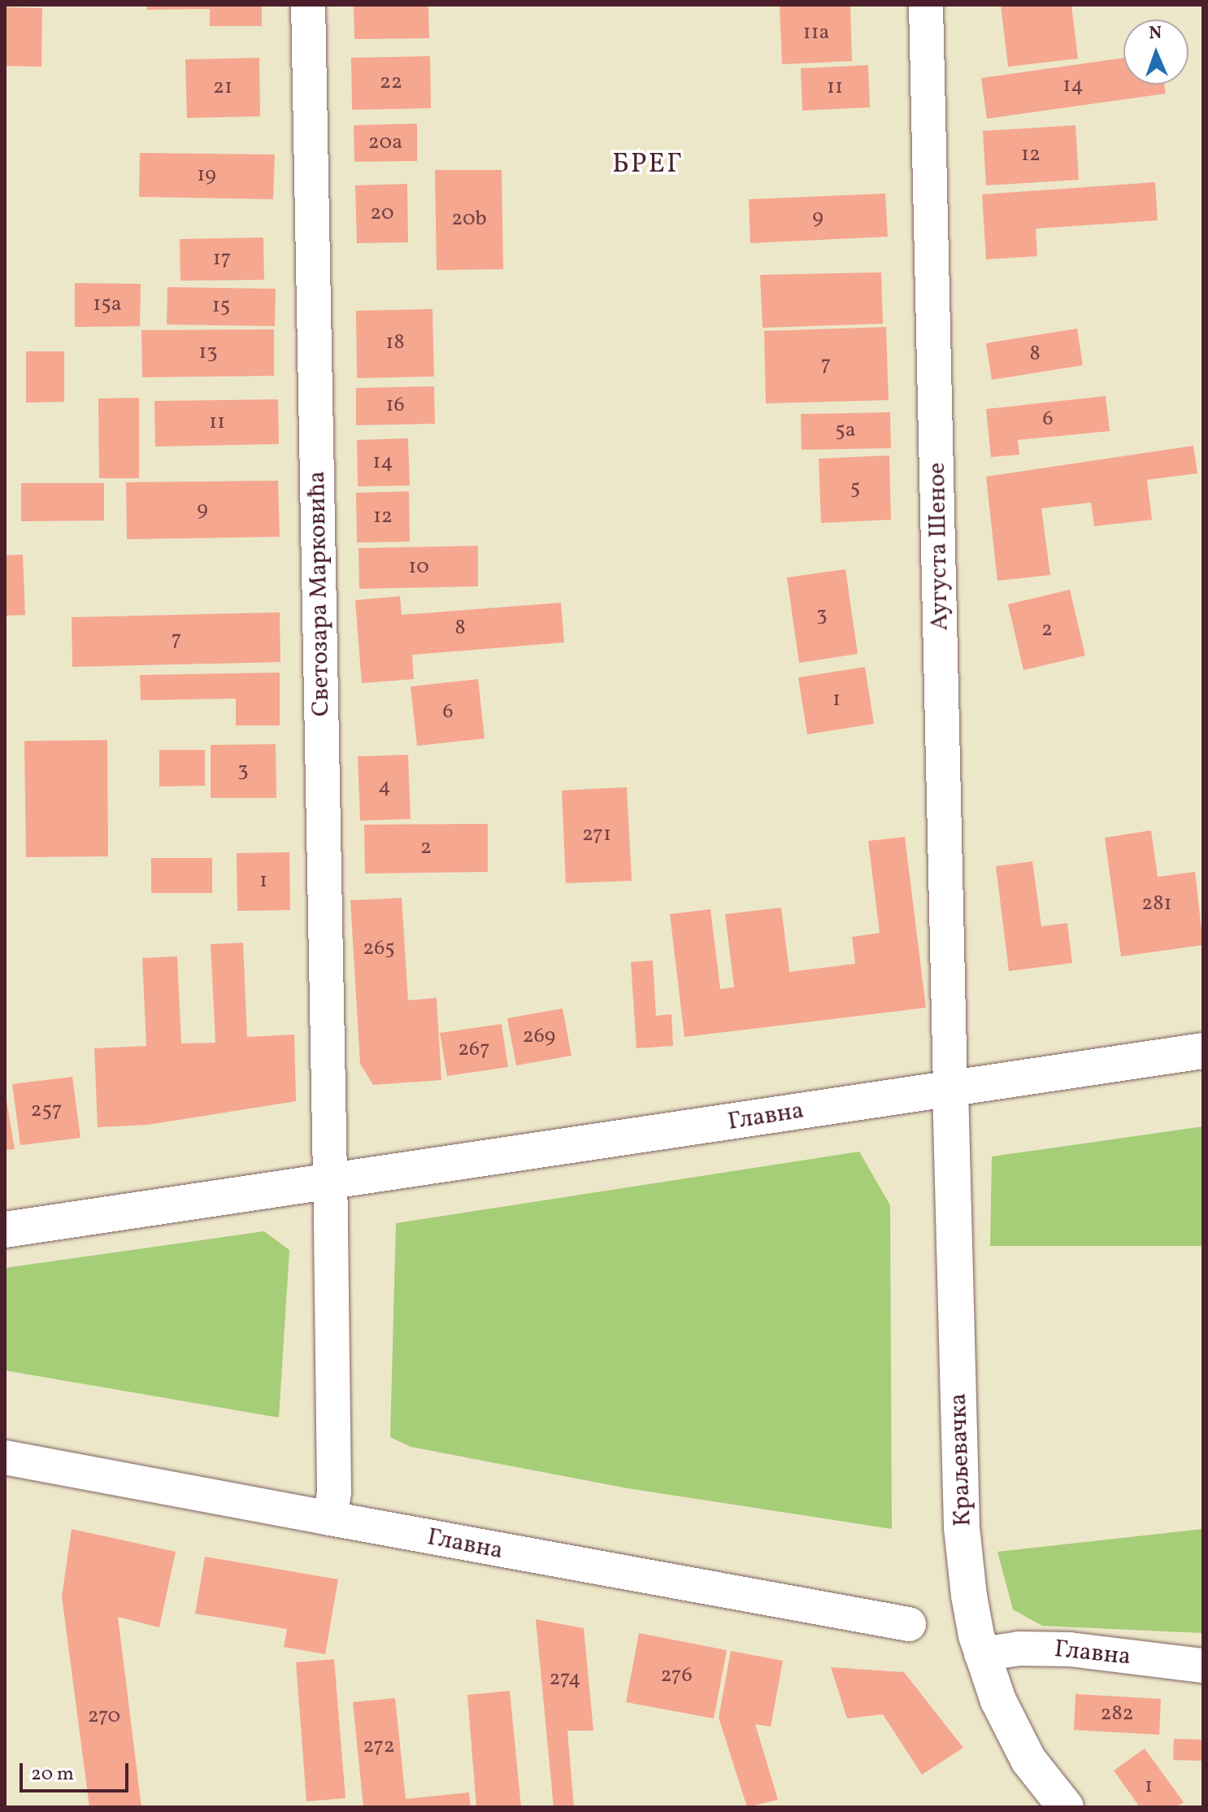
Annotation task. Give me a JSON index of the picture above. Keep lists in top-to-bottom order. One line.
{"streets":{"main road":["Главна","Краљевачка"],"street":["Аугуста Шеное","Светозара Марковића"]},"crossings":[["Аугуста Шеное","Главна"],["Аугуста Шеное","Краљевачка"],["Светозара Марковића","Главна"],["Главна","Краљевачка"]],"districts":["БРЕГ"],"house_numbers":["11a","22","14","21","11","20a","12","19","20","9","20b","17","15a","15","18","13","8","7","16","6","11","5a","14","5","9","12","10","3","8","2","7","1","6","3","4","271","2","1","281","265","269","267","257","276","274","282","270","272","1"],"scale_bar":"20 m","north":"top"}
